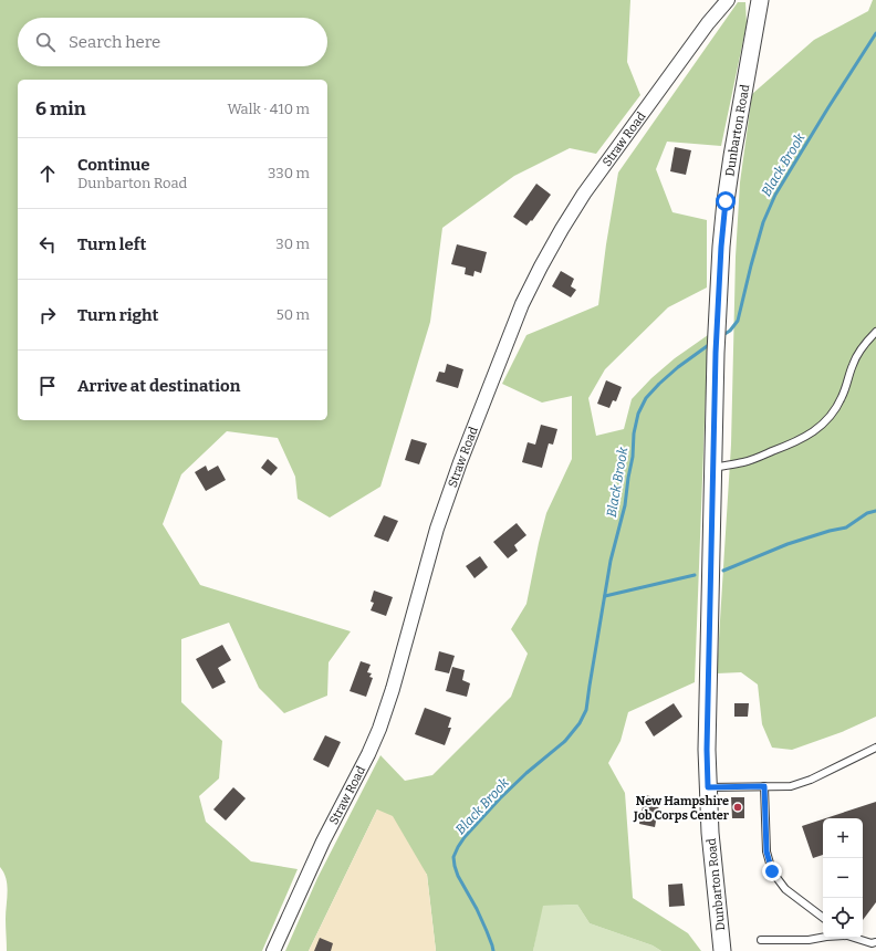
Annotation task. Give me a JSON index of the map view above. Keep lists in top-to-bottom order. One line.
{"streets":{"street":["Dunbarton Road","Straw Road"]},"water":["Black Brook"],"places":["New Hampshire Job Corps Center"],"page":{"search":"Search here","heading":["6 min","Walk · 410 m"],"list":[["Continue","Dunbarton Road","330 m"],["Turn left","30 m"],["Turn right","50 m"],"Arrive at destination"],"map_buttons":["+","−"]}}
